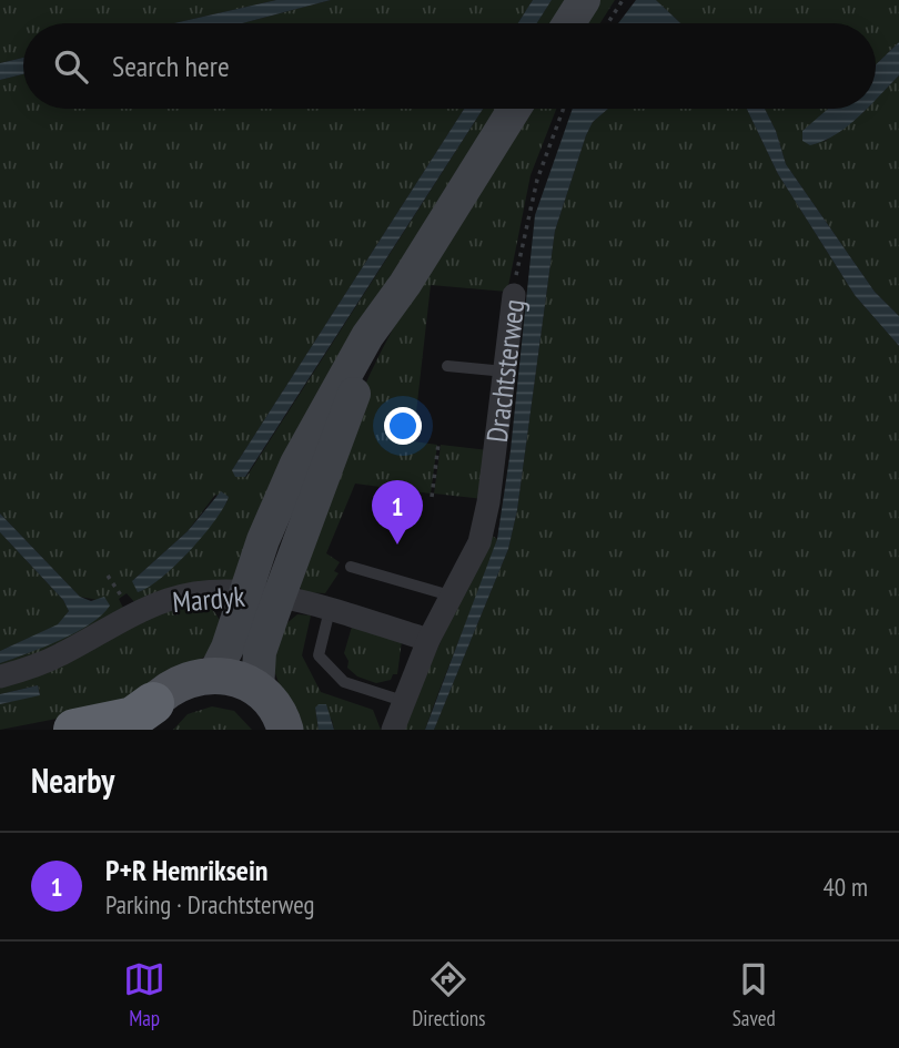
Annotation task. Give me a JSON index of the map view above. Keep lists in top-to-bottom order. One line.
{"streets":{"street":["Drachtsterweg","Mardyk"]},"crossings":[["Drachtsterweg","Mardyk"]],"page":{"search":"Search here","pins":"1","heading":"Nearby","list":[{"mark":"1","name":"P+R Hemriksein","note":"Parking · Drachtsterweg","value":"40 m"}],"nav":["Map","Directions","Saved"]}}
